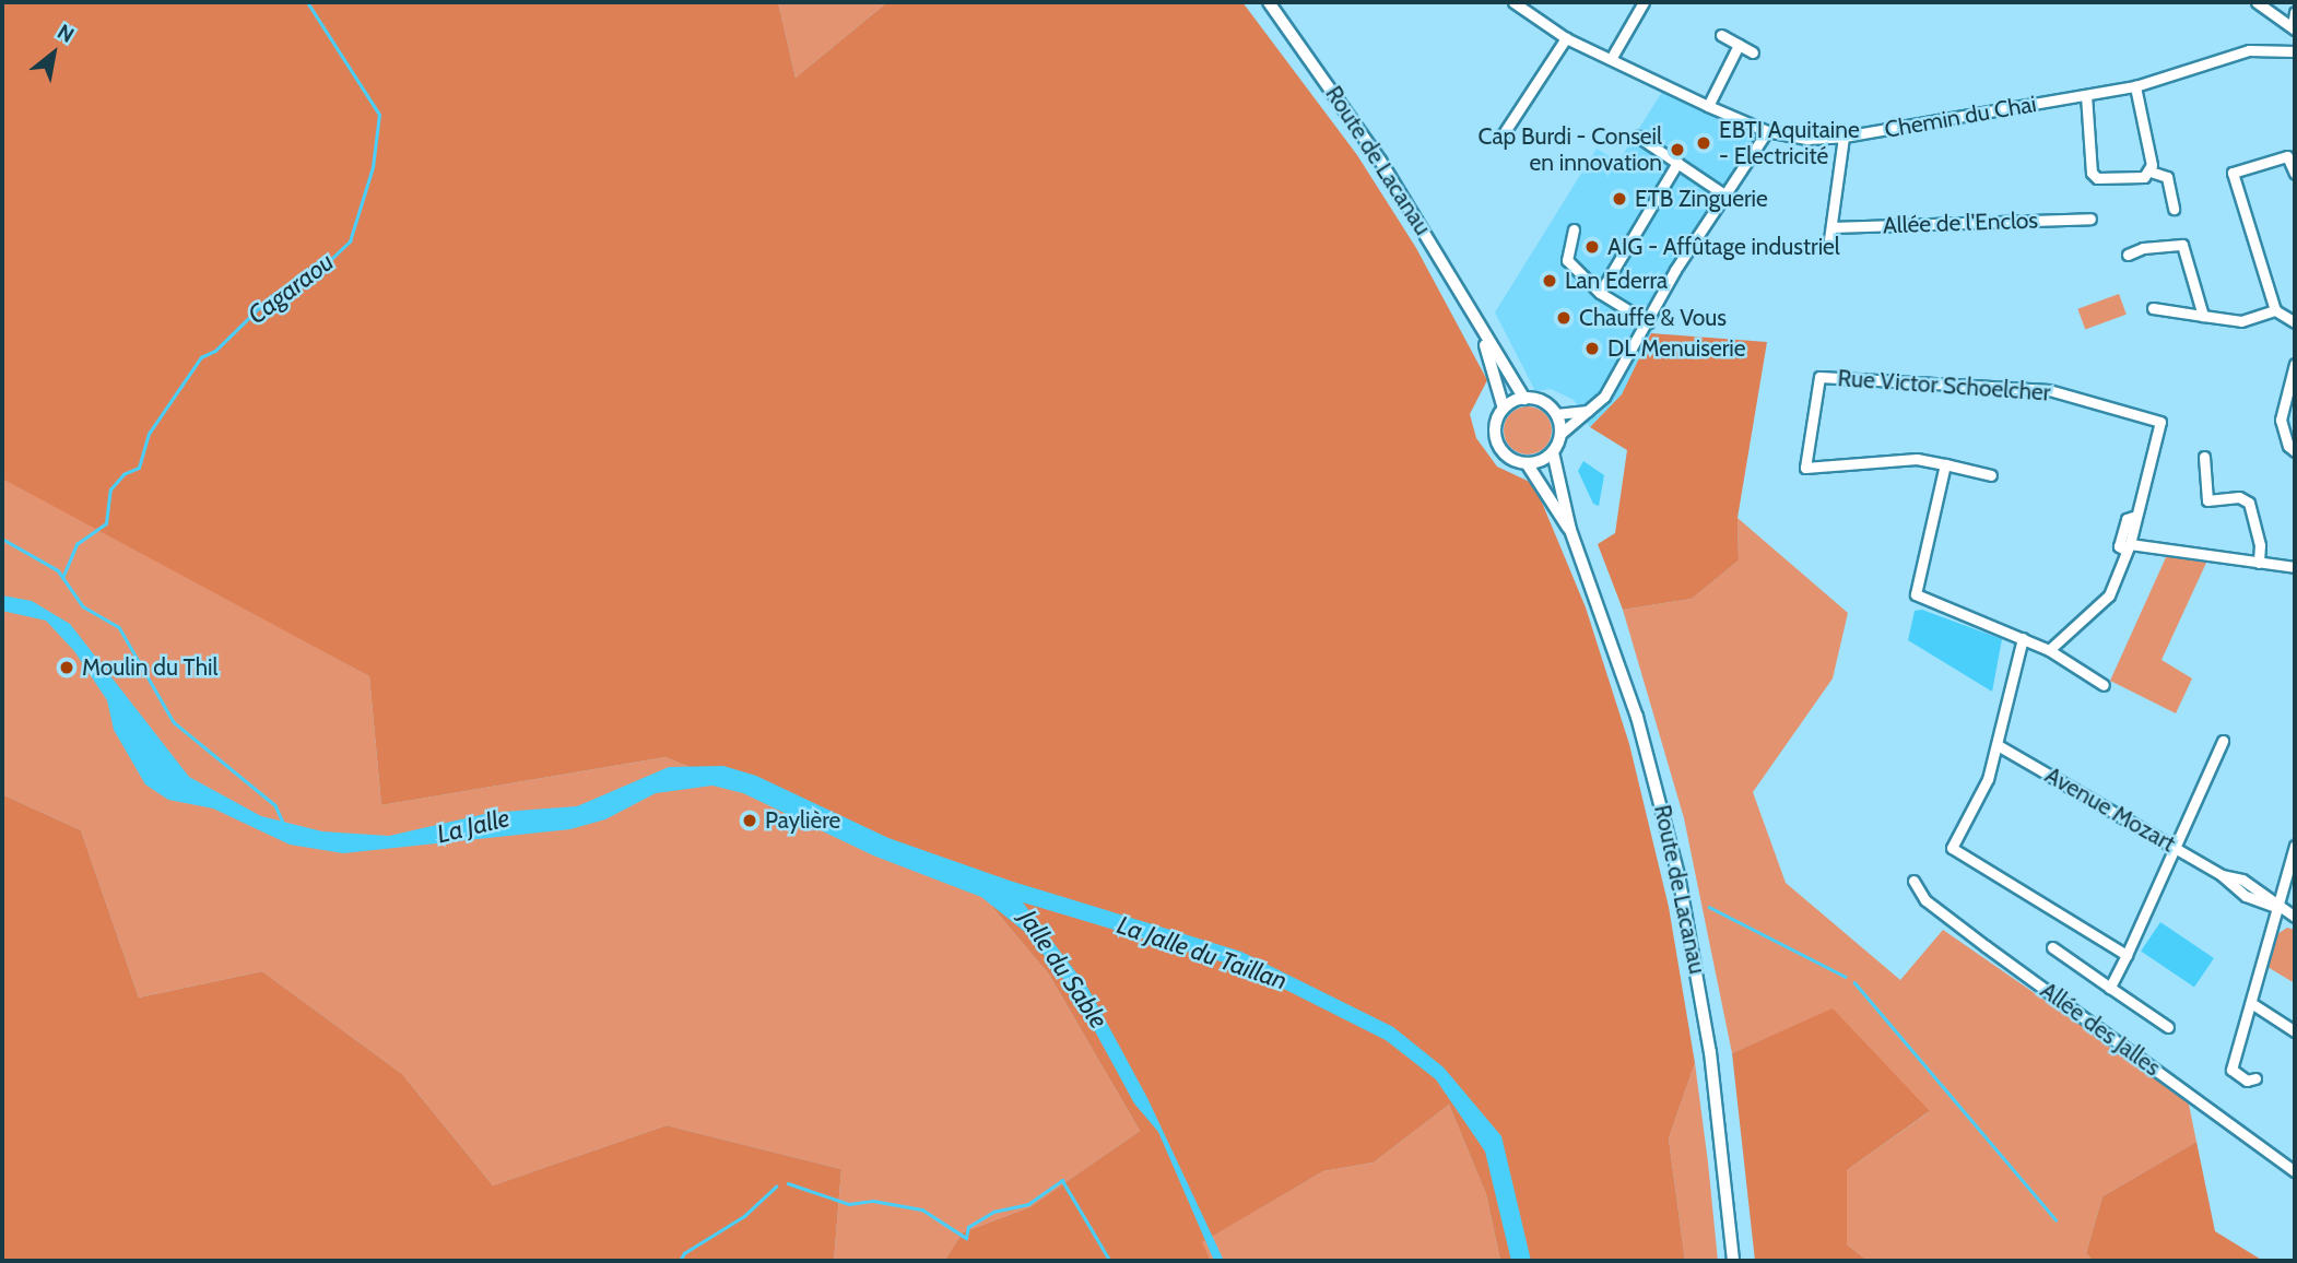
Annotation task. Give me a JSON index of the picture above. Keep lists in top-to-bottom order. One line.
{"streets":{"main road":["Route de Lacanau"],"street":["Chemin du Chai","Allée de l'Enclos","Rue Victor Schoelcher","Avenue Mozart","Allée des Jalles"]},"water":["Cagaraou","La Jalle","La Jalle du Taillan","Jalle du Sable"],"places":["EBTI Aquitaine - Electricité","Cap Burdi - Conseil en innovation","ETB Zinguerie","AIG - Affûtage industriel","Lan Ederra","Chauffe & Vous","DL Menuiserie","Moulin du Thil","Paylière"],"north":"top right"}
